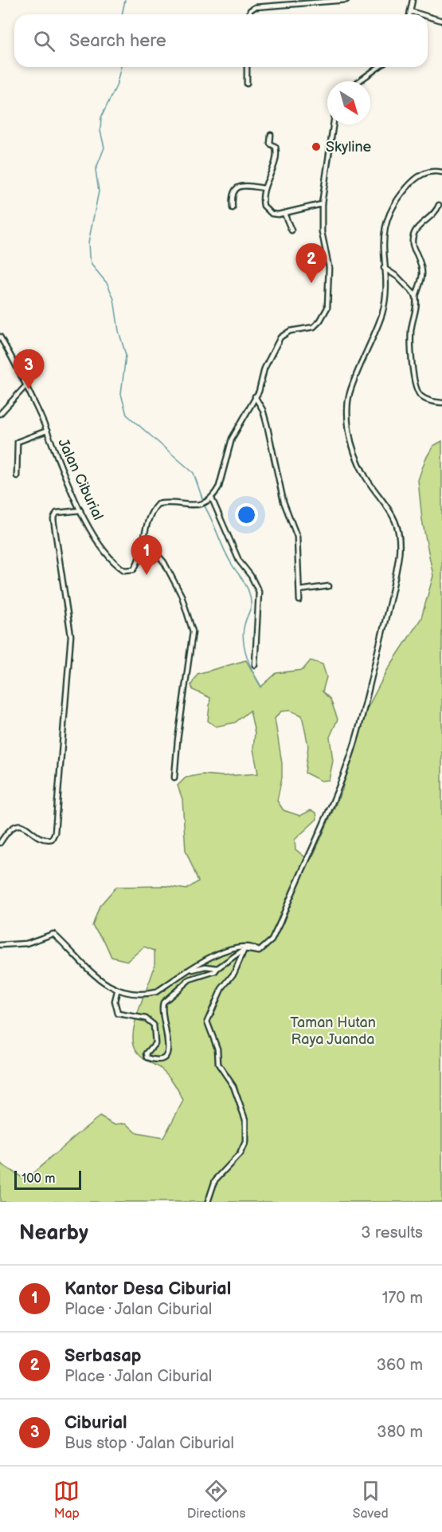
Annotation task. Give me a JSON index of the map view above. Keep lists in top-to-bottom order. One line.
{"streets":{"street":["Jalan Ciburial"]},"parks":["Taman Hutan Raya Juanda"],"places":["Skyline"],"scale_bar":"100 m","north":"bottom right","page":{"search":"Search here","pins":["2","3","1"],"scale":"100 m","heading":["Nearby","3 results"],"list":[{"mark":"1","name":"Kantor Desa Ciburial","note":"Place · Jalan Ciburial","value":"170 m"},{"mark":"2","name":"Serbasap","note":"Place · Jalan Ciburial","value":"360 m"},{"mark":"3","name":"Ciburial","note":"Bus stop · Jalan Ciburial","value":"380 m"}],"nav":["Map","Directions","Saved"]}}
